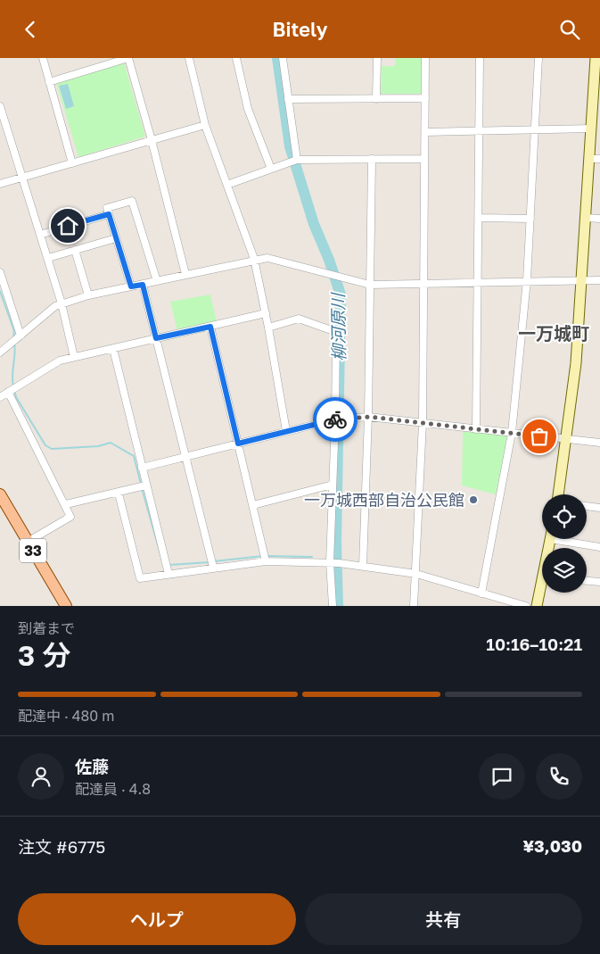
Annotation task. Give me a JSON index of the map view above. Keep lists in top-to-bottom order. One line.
{"streets":{"main road":["33"]},"districts":["一万城町"],"water":["柳河原川"],"places":["一万城西部自治公民館"],"page":{"header":"Bitely","heading":["3 分","到着まで","10:16–10:21"],"panel":["佐藤","配達員 · 4.8","注文 #6775","¥3,030"],"bar":"配達中 · 480 m","buttons":["ヘルプ","共有"]}}
